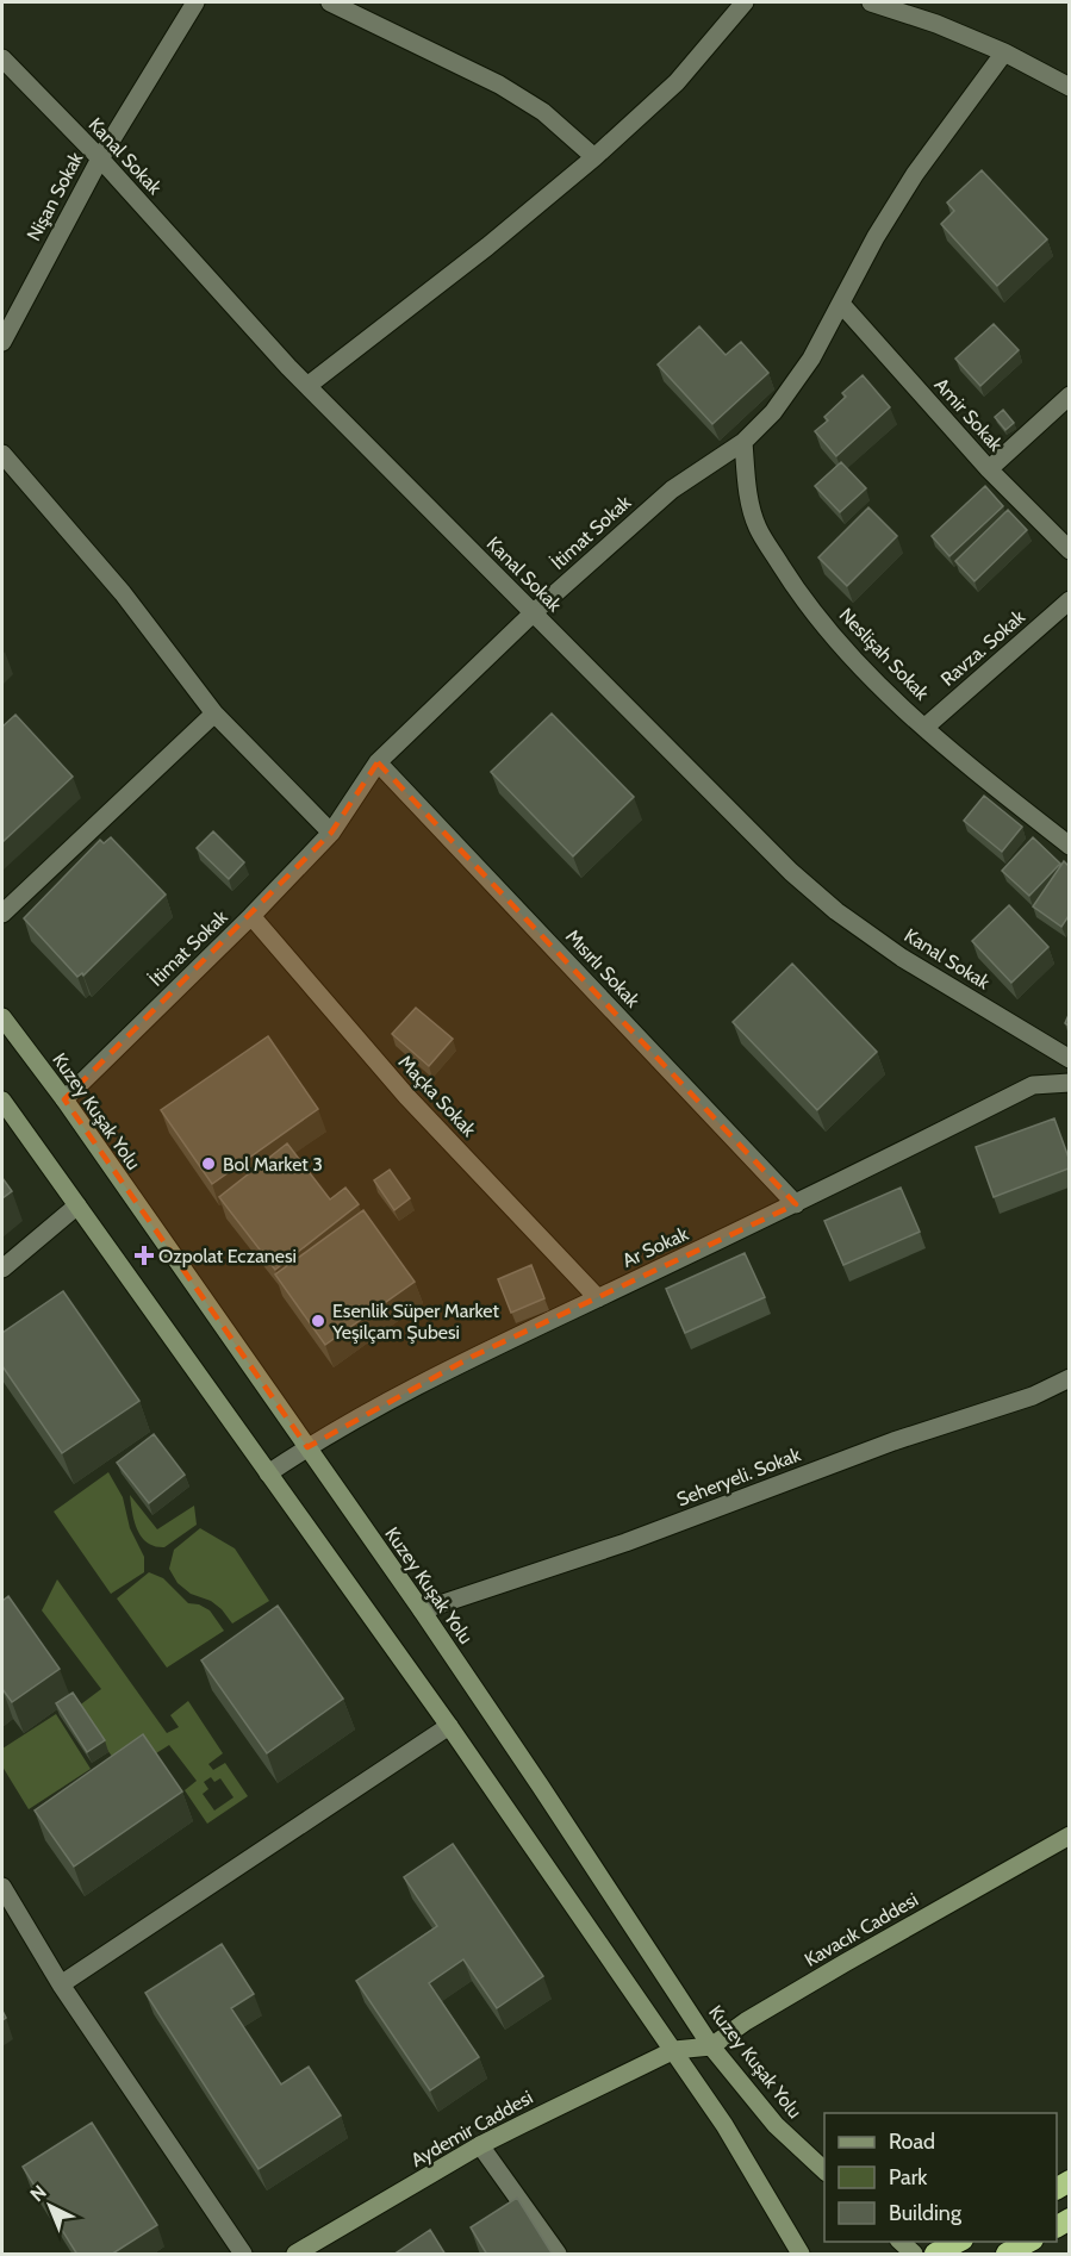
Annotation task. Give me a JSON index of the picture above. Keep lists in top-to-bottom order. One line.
{"streets":{"main road":["Kuzey Kuşak Yolu","Kavacık Caddesi","Aydemir Caddesi"],"street":["Kanal Sokak","Nişan Sokak","Amir Sokak","İtimat Sokak","Ravza. Sokak","Neslişah Sokak","Mısırlı Sokak","Maçka Sokak","Ar Sokak","Seheryeli. Sokak"]},"crossings":[["Kanal Sokak","Nişan Sokak"],["Kanal Sokak","İtimat Sokak"],["Amir Sokak","İtimat Sokak"],["İtimat Sokak","Neslişah Sokak"],["İtimat Sokak","Mısırlı Sokak"],["İtimat Sokak","Maçka Sokak"],["İtimat Sokak","Kuzey Kuşak Yolu"],["Ravza. Sokak","Neslişah Sokak"],["Mısırlı Sokak","Ar Sokak"],["Maçka Sokak","Ar Sokak"],["Kuzey Kuşak Yolu","Ar Sokak"],["Kuzey Kuşak Yolu","Seheryeli. Sokak"],["Kuzey Kuşak Yolu","Kavacık Caddesi"]],"places":{"other":["Bol Market 3","Esenlik Süper Market Yeşilçam Şubesi"],"health":["Ozpolat Eczanesi"]},"legend":["Road","Park","Building"],"north":"top left"}
